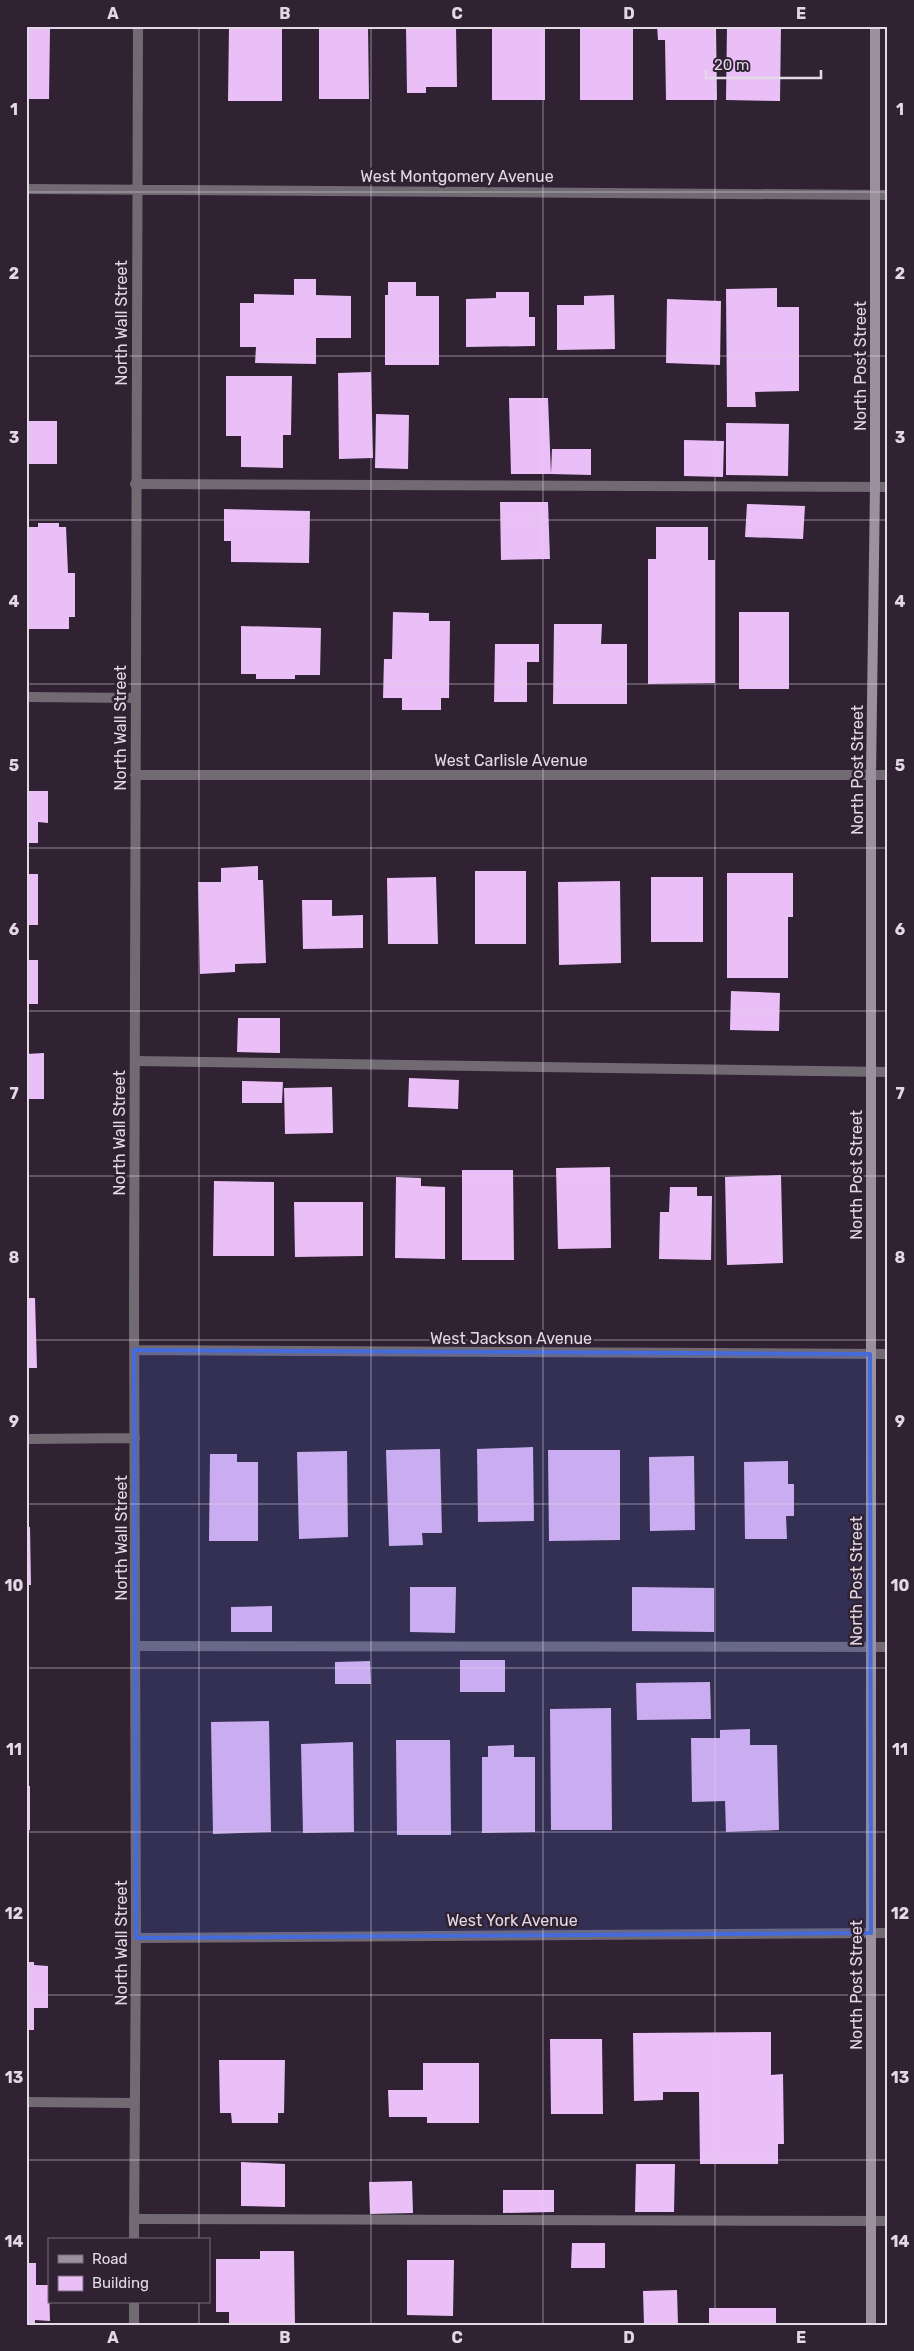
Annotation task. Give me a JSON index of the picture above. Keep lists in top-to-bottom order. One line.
{"streets":{"street":["West Montgomery Avenue","North Wall Street","North Post Street","West Carlisle Avenue","West Jackson Avenue","West York Avenue"]},"crossings":[["West Montgomery Avenue","North Wall Street"],["West Montgomery Avenue","North Post Street"],["North Wall Street","West Carlisle Avenue"],["North Wall Street","West Jackson Avenue"],["North Wall Street","West York Avenue"],["North Post Street","West Carlisle Avenue"],["North Post Street","West Jackson Avenue"],["North Post Street","West York Avenue"]],"legend":["Road","Building"],"scale_bar":"20 m","grid":{"columns":["A","B","C","D","E"],"rows":["1","2","3","4","5","6","7","8","9","10","11","12","13","14"]}}
